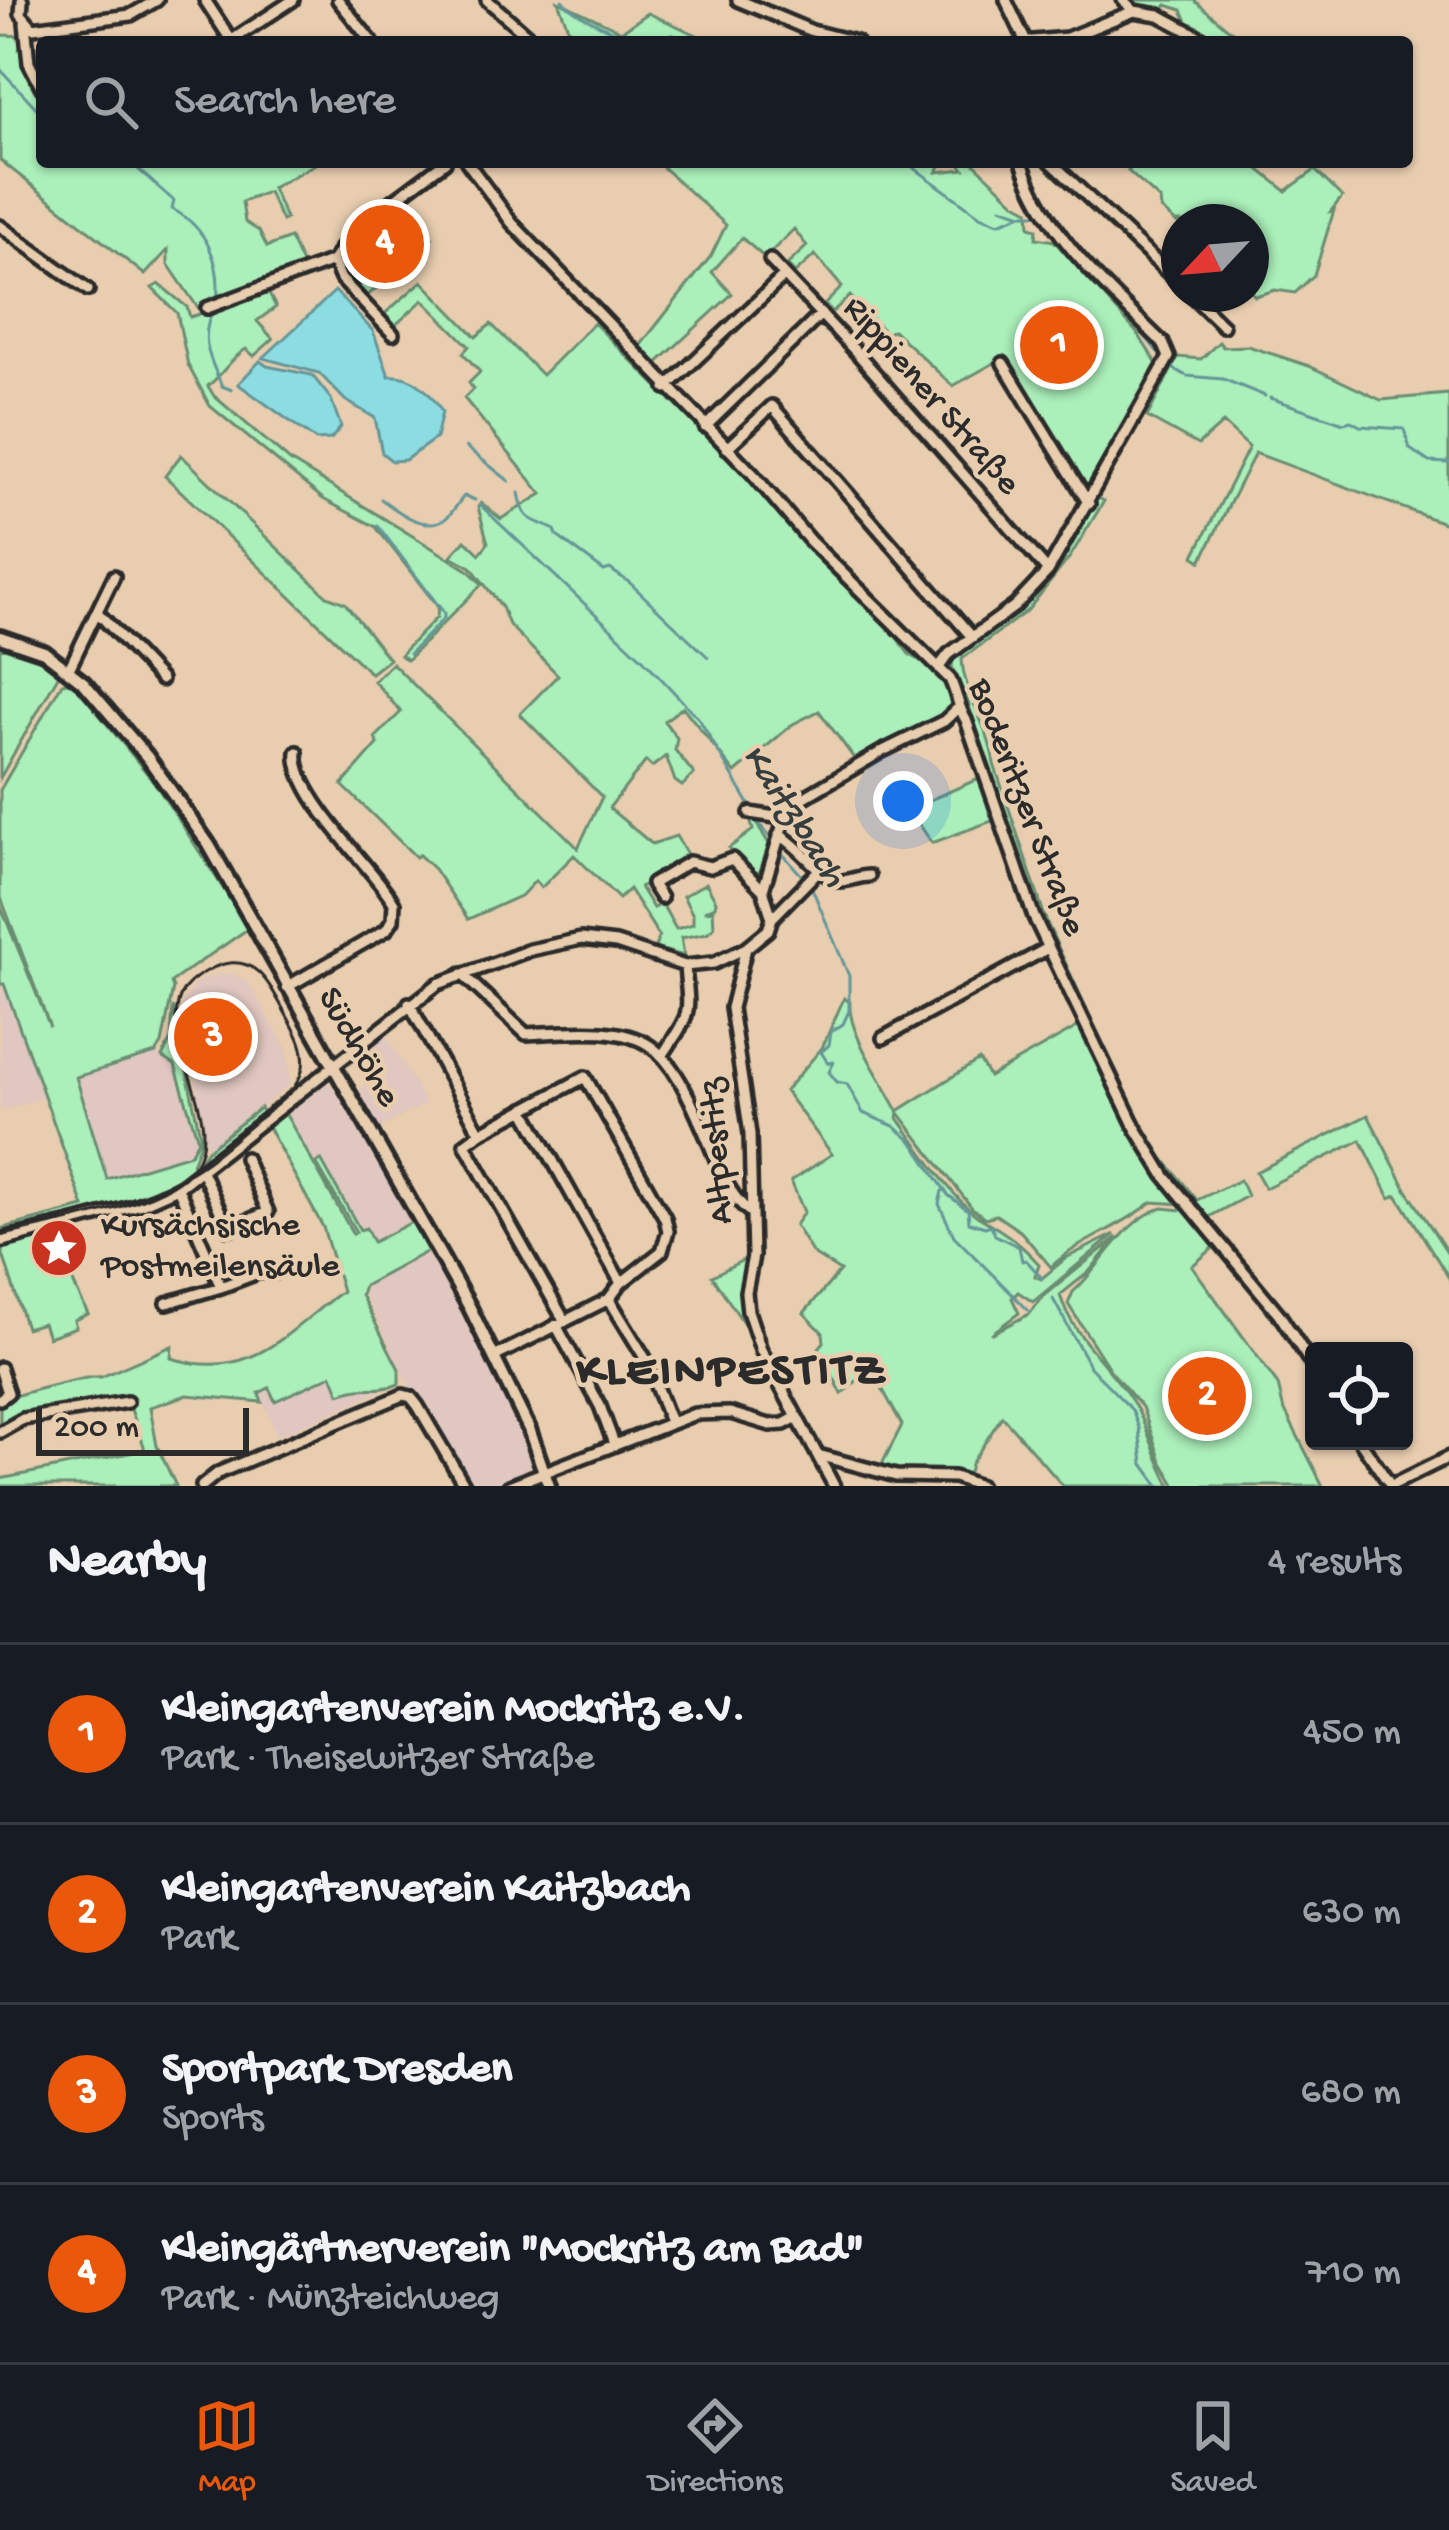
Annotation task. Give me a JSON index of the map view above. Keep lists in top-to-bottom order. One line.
{"streets":{"street":["Rippiener Straße","Boderitzer Straße","Südhöhe","Altpestitz"]},"districts":["KLEINPESTITZ"],"water":["Kaitzbach"],"places":{"place":["Kursächsische Postmeilensäule"]},"scale_bar":"200 m","north":"bottom left","page":{"search":"Search here","pins":["4","1","3","2"],"scale":"200 m","heading":["Nearby","4 results"],"list":[{"mark":"1","name":"Kleingartenverein Mockritz e.V.","note":"Park · Theisewitzer Straße","value":"450 m"},{"mark":"2","name":"Kleingartenverein Kaitzbach","note":"Park","value":"630 m"},{"mark":"3","name":"Sportpark Dresden","note":"Sports","value":"680 m"},{"mark":"4","name":"Kleingärtnerverein \"Mockritz am Bad\"","note":"Park · Münzteichweg","value":"710 m"}],"nav":["Map","Directions","Saved"]}}
